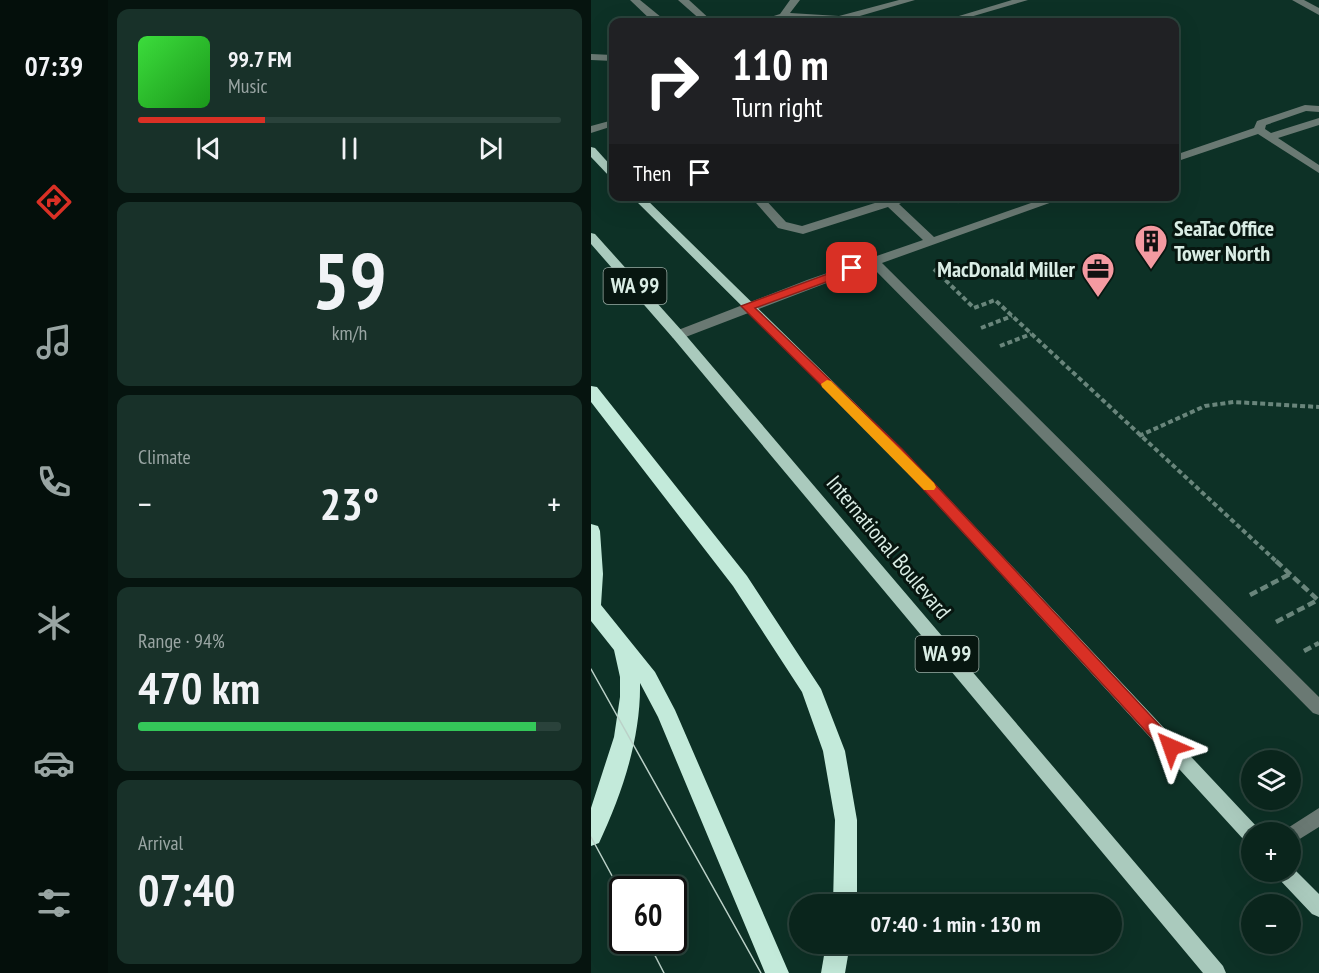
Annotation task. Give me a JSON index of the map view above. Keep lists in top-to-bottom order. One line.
{"streets":{"main road":["WA 99","International Boulevard"]},"places":{"building":["SeaTac Office Tower North"],"office":["MacDonald Miller"]},"page":{"tabs":"07:39","turn":["110 m","Turn right"],"song":["99.7 FM","Music"],"then":"Then","tile":[["59","km/h"],"Climate",["Range · 94%","470 km"],["Arrival","07:40"]],"heat":["−","23°","+"],"map_buttons":["+","−"],"limit":"60","trip":"07:40 · 1 min · 130 m"}}
